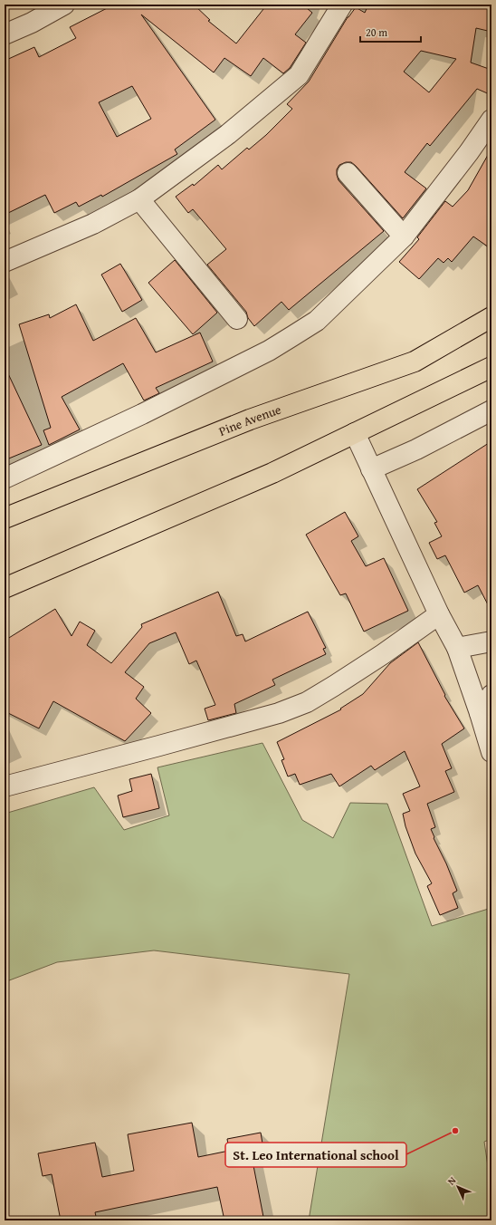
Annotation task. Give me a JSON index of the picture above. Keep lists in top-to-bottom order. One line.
{"streets":{"main road":["Pine Avenue"]},"places":["St. Leo International school"],"scale_bar":"20 m","north":"top left"}
